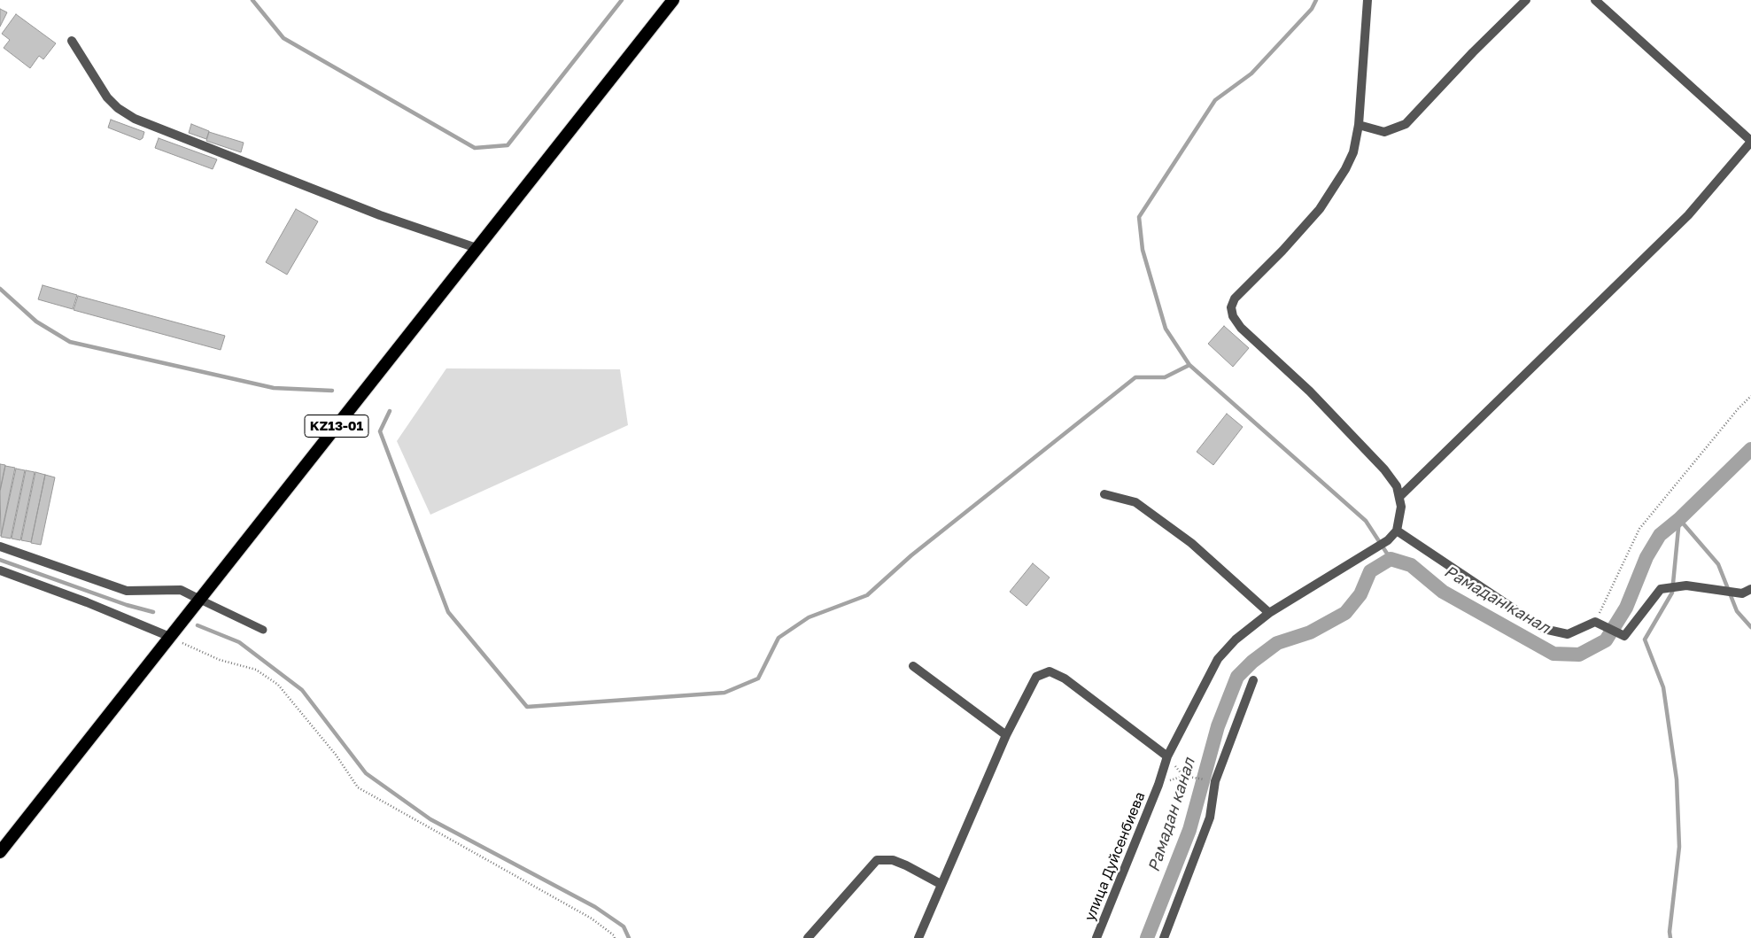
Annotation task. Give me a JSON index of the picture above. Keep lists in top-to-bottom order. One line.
{"streets":{"highway":["KZ13-01"],"street":["улица Дуйсенбиева"]},"water":["Рамадан канал"]}
